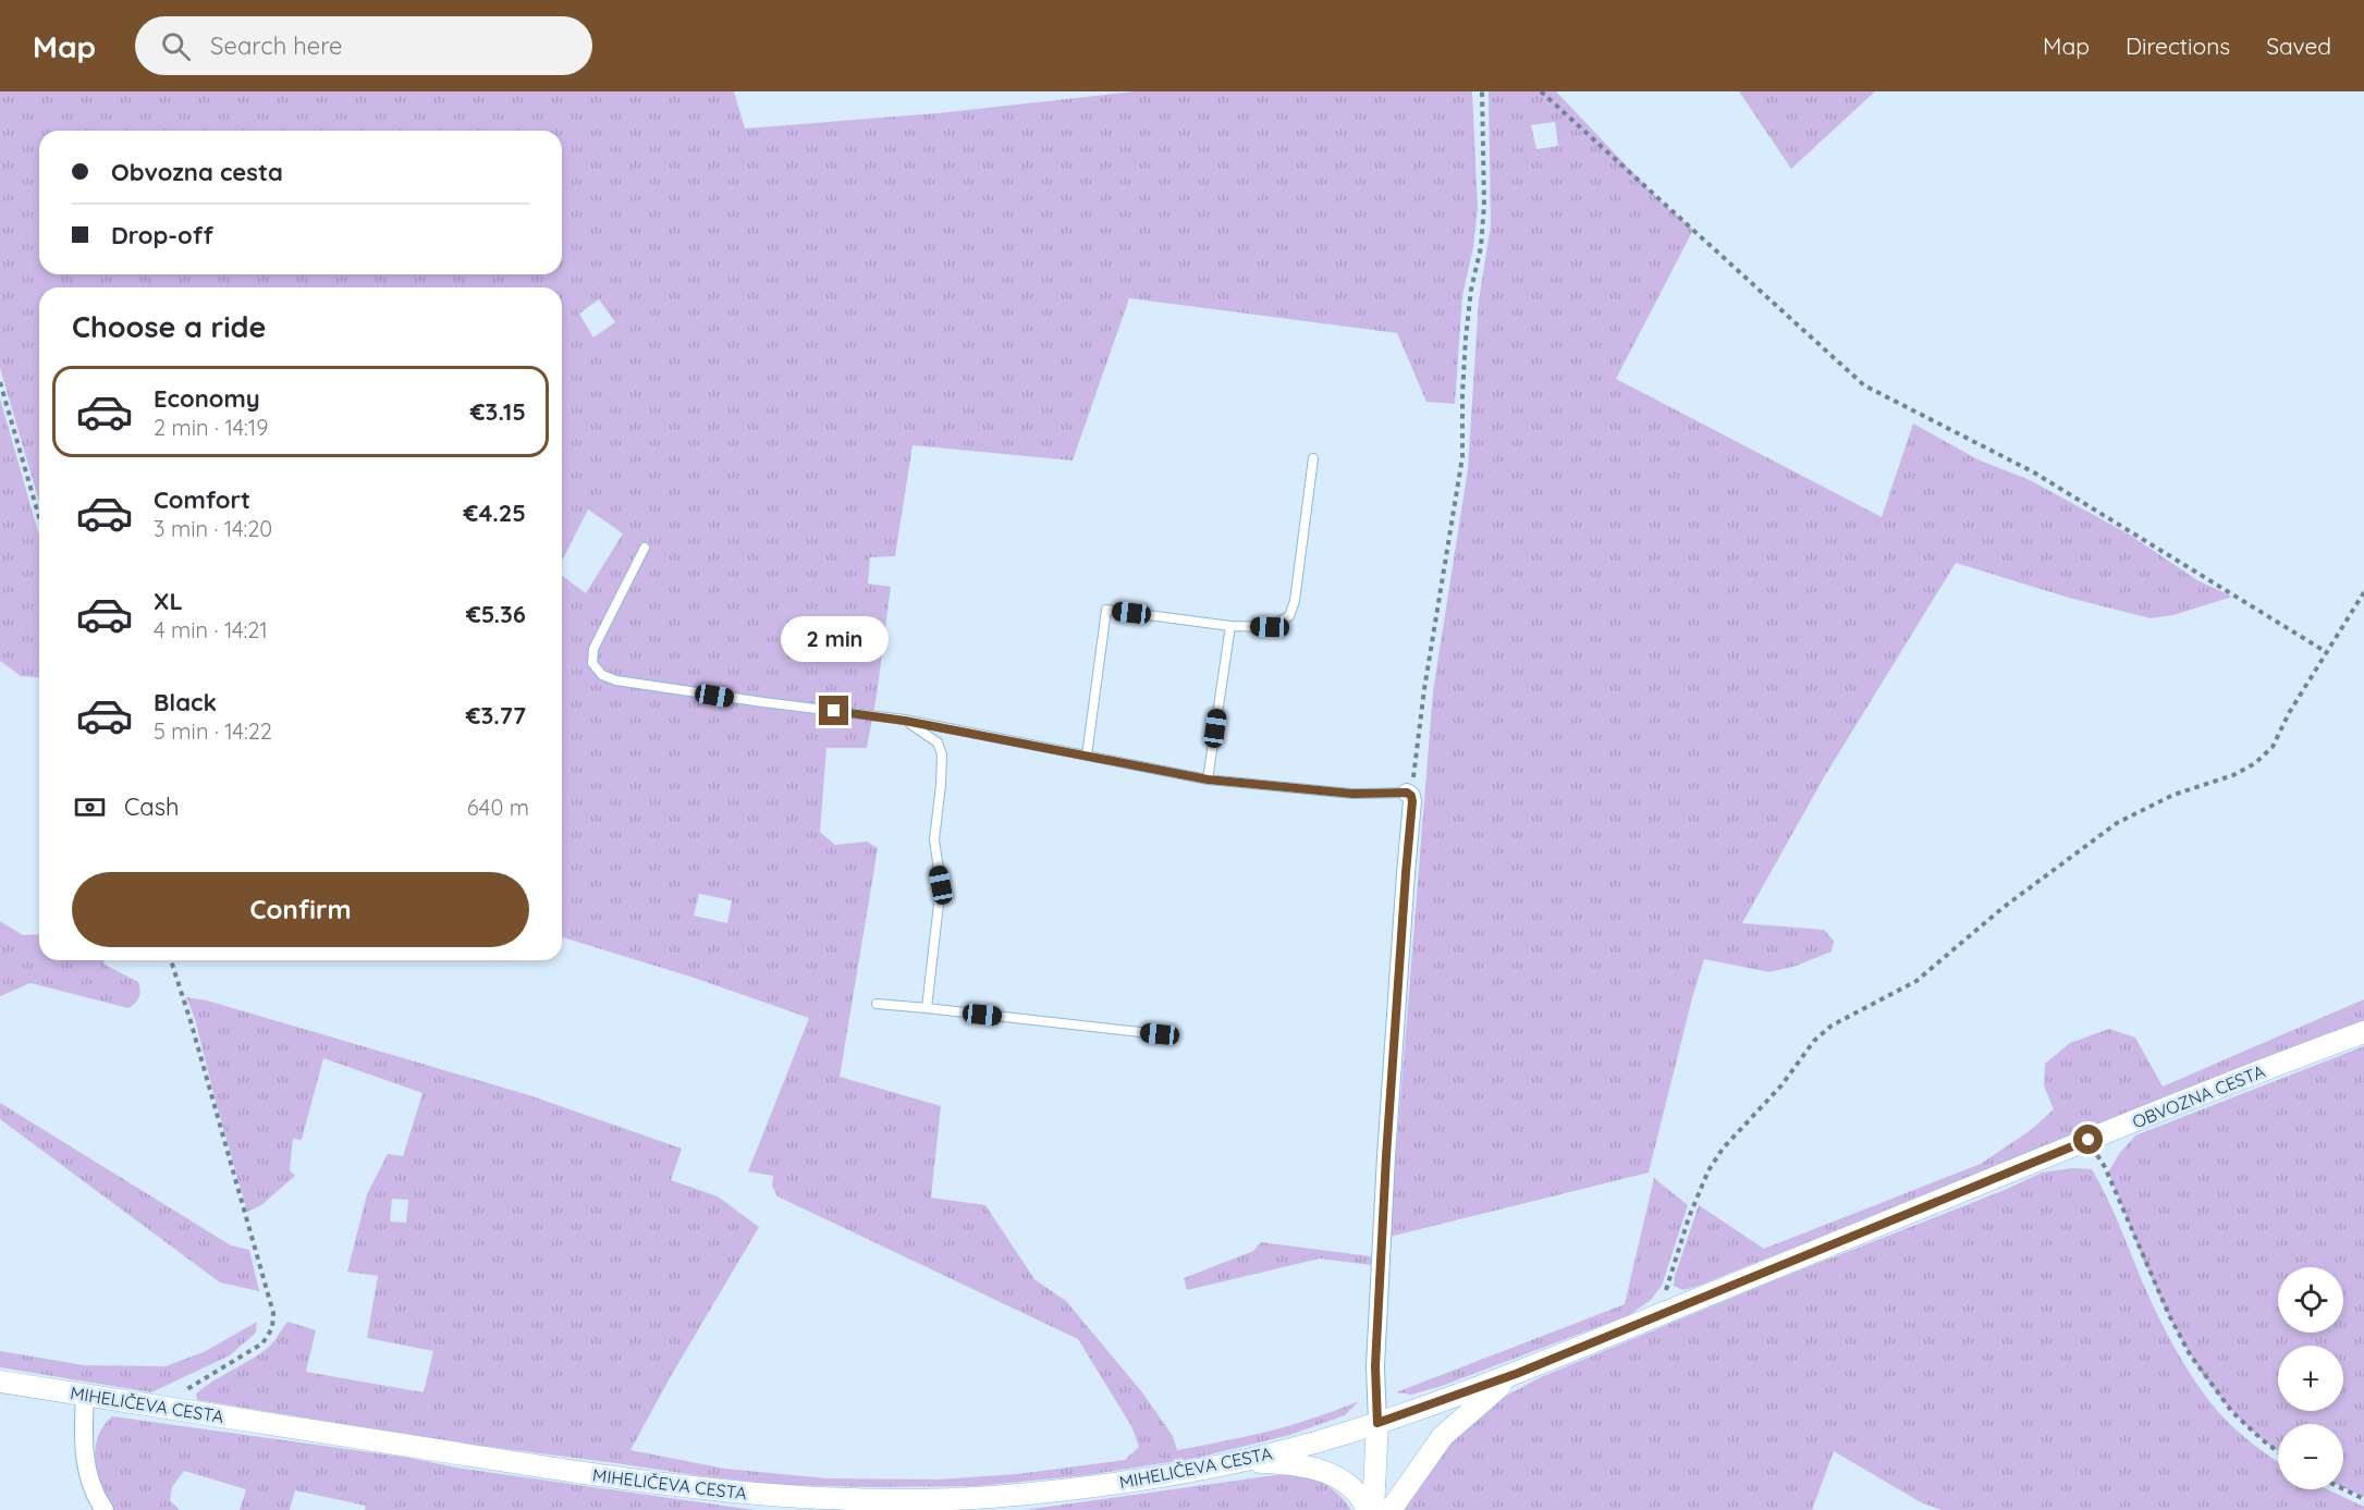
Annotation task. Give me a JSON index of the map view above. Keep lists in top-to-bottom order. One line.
{"streets":{"street":["OBVOZNA CESTA","MIHELIČEVA CESTA"]},"crossings":[["OBVOZNA CESTA","MIHELIČEVA CESTA"]],"page":{"header":"Map","search":"Search here","nav":["Map","Directions","Saved"],"banner":["Obvozna cesta","Drop-off"],"heading":"Choose a ride","list":[{"name":"Economy","note":"2 min · 14:19","value":"€3.15"},{"name":"Comfort","note":"3 min · 14:20","value":"€4.25"},{"name":"XL","note":"4 min · 14:21","value":"€5.36"},{"name":"Black","note":"5 min · 14:22","value":"€3.77"}],"bubble":"2 min","pay":["Cash","640 m"],"buttons":"Confirm","map_buttons":["+","−"]}}
